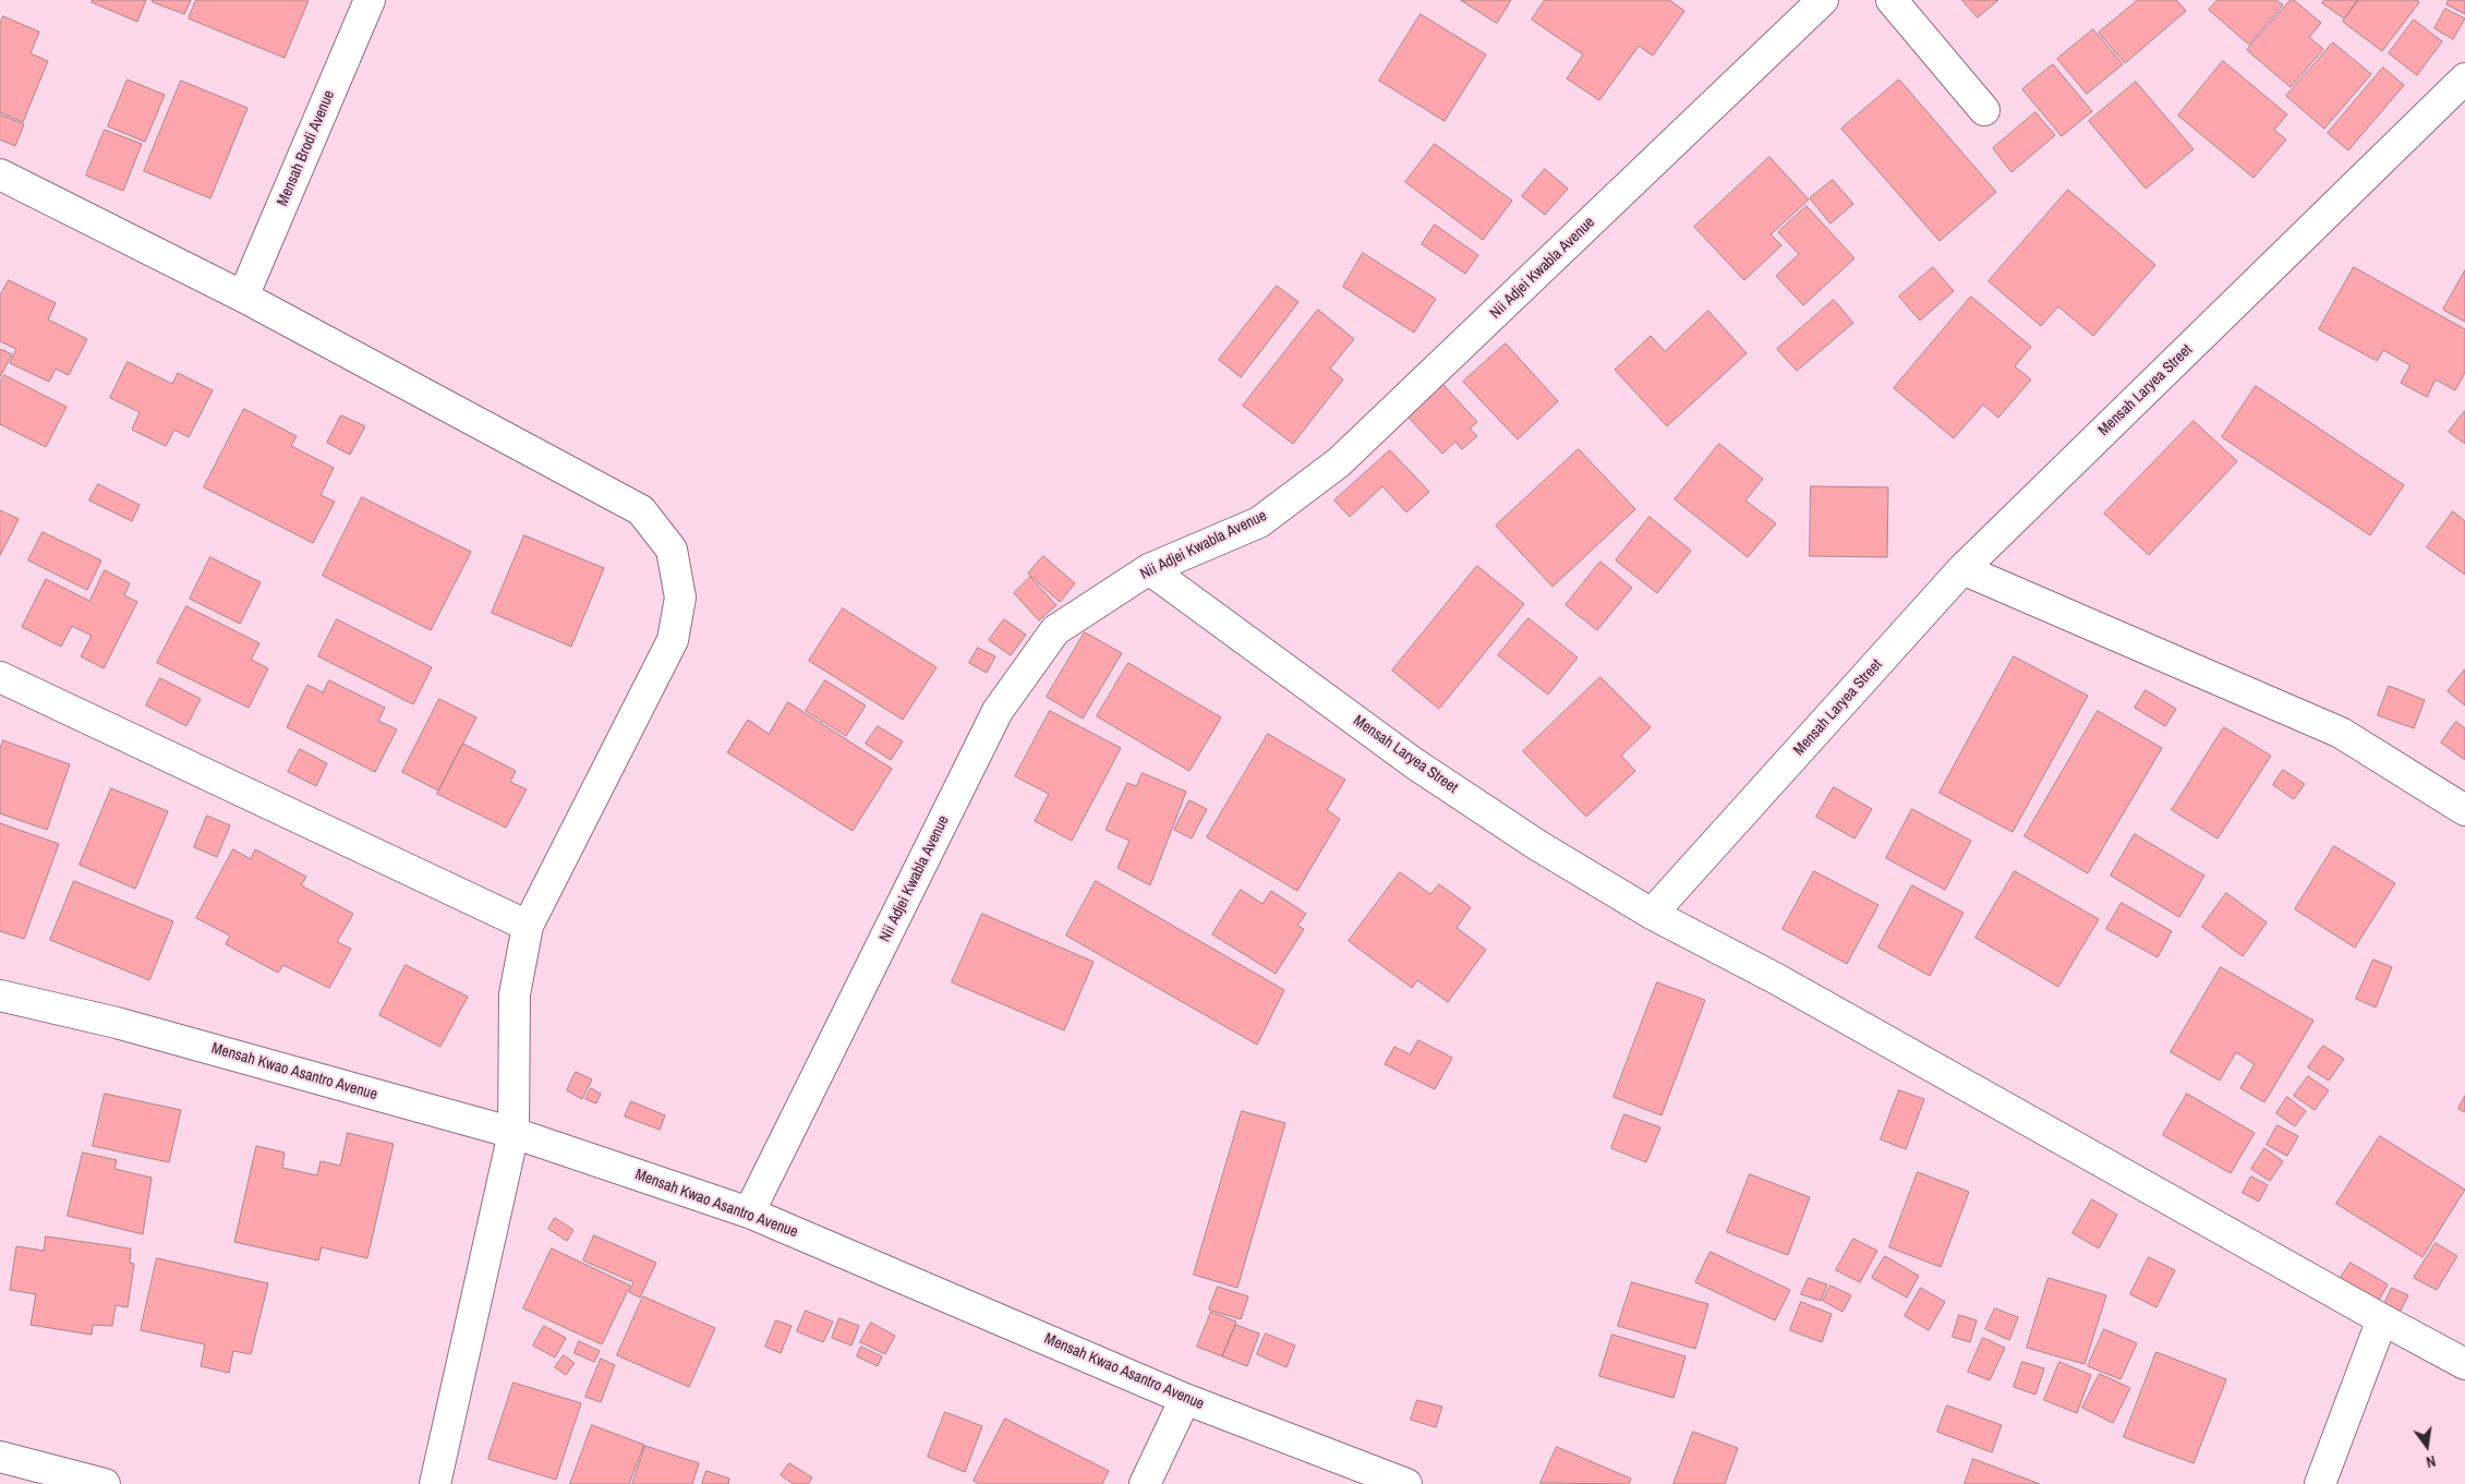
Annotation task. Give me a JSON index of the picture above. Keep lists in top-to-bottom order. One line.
{"streets":{"street":["Mensah Brodi Avenue","Nii Adjei Kwabla Avenue","Mensah Laryea Street","Mensah Kwao Asantro Avenue"]},"crossings":[["Nii Adjei Kwabla Avenue","Mensah Laryea Street"],["Nii Adjei Kwabla Avenue","Mensah Kwao Asantro Avenue"]],"north":"bottom"}
